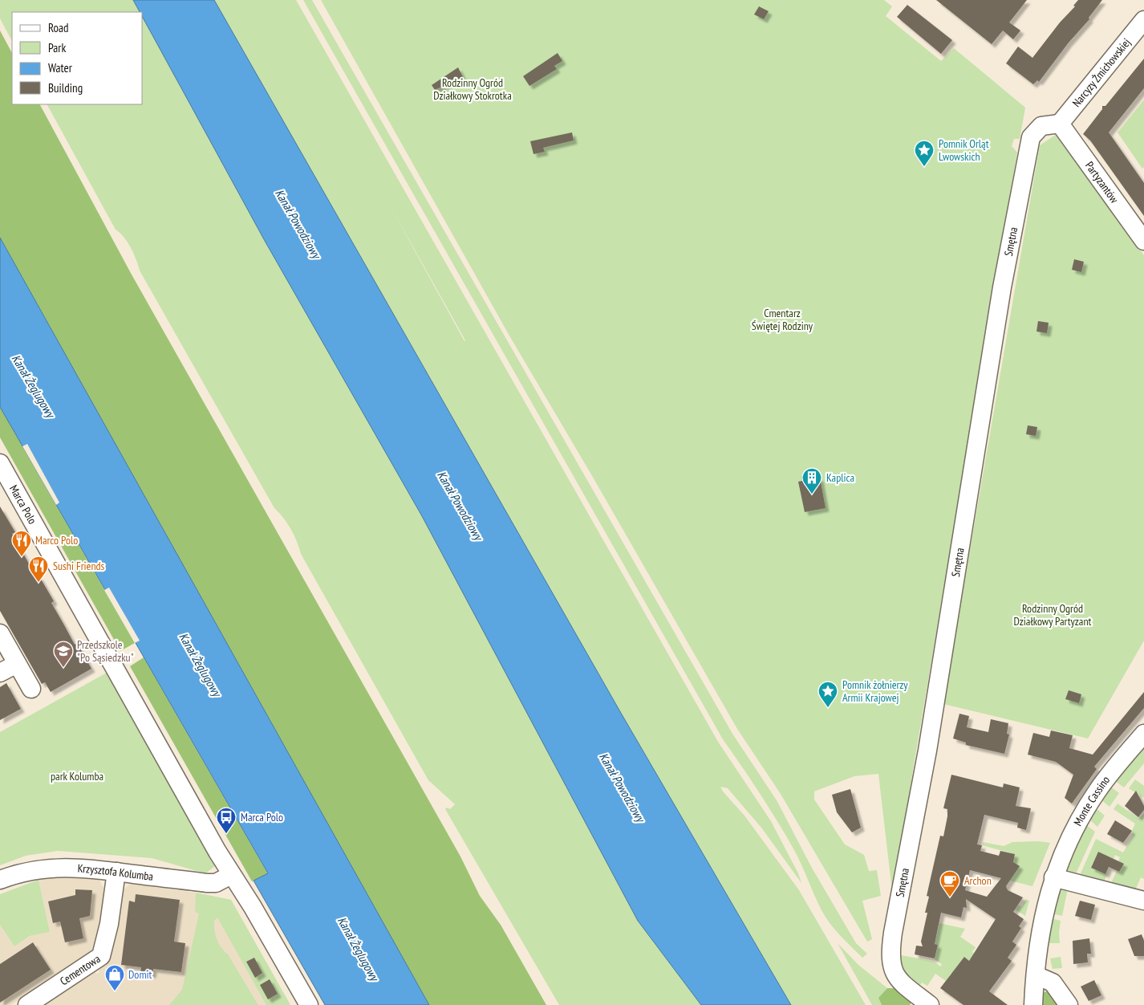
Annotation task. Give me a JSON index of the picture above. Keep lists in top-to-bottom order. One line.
{"streets":{"street":["Narcyzy Żmichowskiej","Partyzantów","Smętna","Marca Polo","Monte Cassino","Krzysztofa Kolumba","Cementowa"]},"crossings":[["Narcyzy Żmichowskiej","Partyzantów"],["Narcyzy Żmichowskiej","Smętna"],["Partyzantów","Smętna"],["Marca Polo","Krzysztofa Kolumba"],["Krzysztofa Kolumba","Cementowa"]],"water":["Kanał Powodziowy","Kanał Żeglugowy"],"parks":["Rodzinny Ogród Działkowy Stokrotka","Cmentarz Świętej Rodziny","Rodzinny Ogród Działkowy Partyzant","park Kolumba"],"places":{"place":["Pomnik Orląt Lwowskich","Pomnik żołnierzy Armii Krajowej"],"building":["Kaplica"],"restaurant":["Marco Polo","Sushi Friends"],"school or university":["Przedszkole \"Po Sąsiedzku\""],"bus stop":["Marca Polo"],"cafe":["Archon"],"shop":["Domit"]},"legend":["Road","Park","Water","Building"]}
